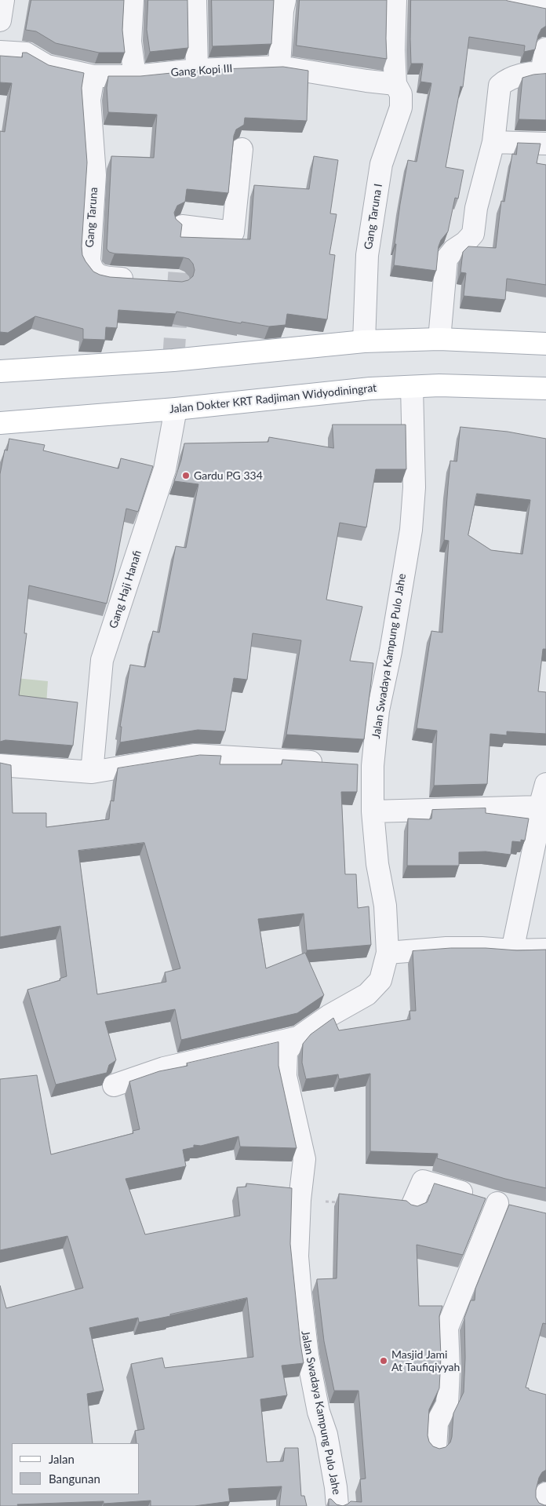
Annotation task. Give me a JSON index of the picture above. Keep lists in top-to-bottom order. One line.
{"streets":{"main road":["Jalan Dokter KRT Radjiman Widyodiningrat"],"street":["Gang Kopi III","Gang Taruna I","Gang Taruna","Gang Haji Hanafi","Jalan Swadaya Kampung Pulo Jahe"]},"crossings":[["Gang Kopi III","Gang Taruna I"],["Gang Kopi III","Gang Taruna"],["Jalan Dokter KRT Radjiman Widyodiningrat","Gang Haji Hanafi"],["Jalan Dokter KRT Radjiman Widyodiningrat","Jalan Swadaya Kampung Pulo Jahe"]],"places":["Gardu PG 334","Masjid Jami At Taufiqiyyah"],"legend":["Jalan","Bangunan"]}
